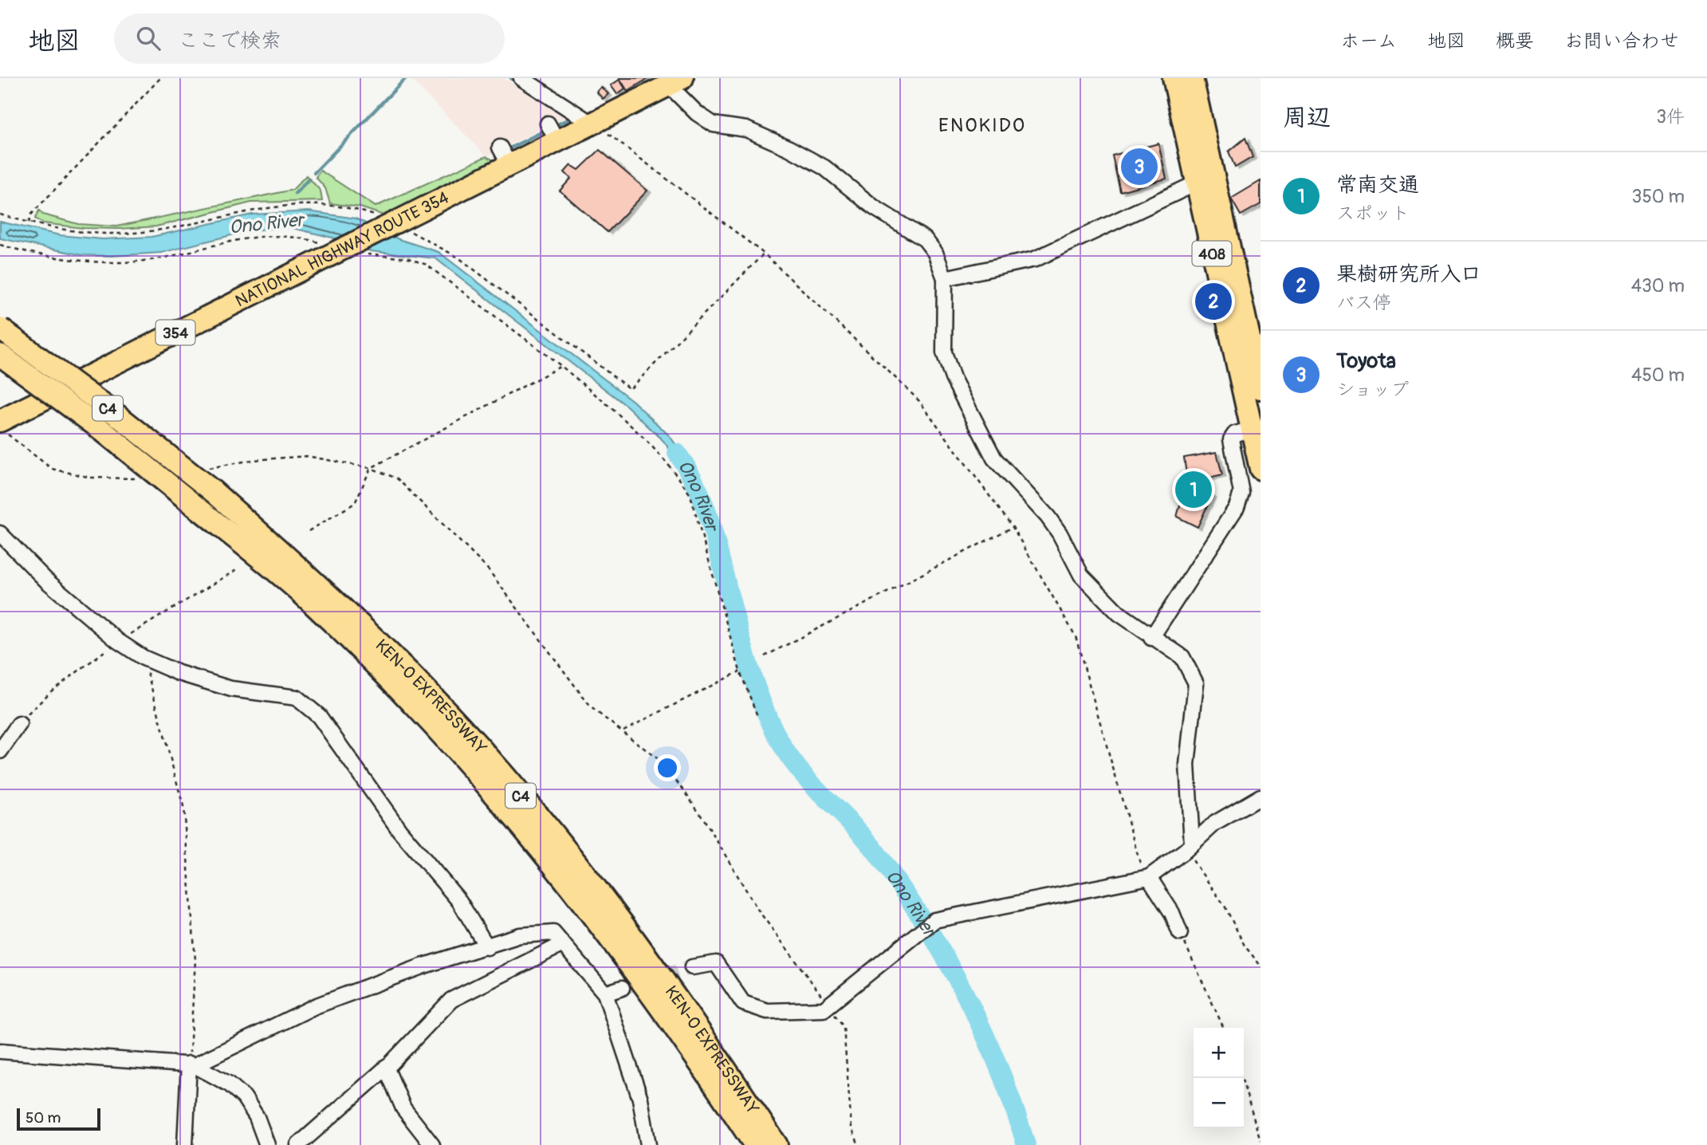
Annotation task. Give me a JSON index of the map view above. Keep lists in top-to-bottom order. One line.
{"streets":{"highway":["NATIONAL HIGHWAY ROUTE 354","408","354","C4","KEN-O EXPRESSWAY"]},"districts":["ENOKIDO"],"water":["Ono River"],"scale_bar":"50 m","page":{"header":"地図","search":"ここで検索","nav":["ホーム","地図","概要","お問い合わせ"],"heading":["周辺","3件"],"pins":["3","2","1"],"list":[{"mark":"1","name":"常南交通","note":"スポット","value":"350 m"},{"mark":"2","name":"果樹研究所入口","note":"バス停","value":"430 m"},{"mark":"3","name":"Toyota","note":"ショップ","value":"450 m"}],"map_buttons":["+","−"],"scale":"50 m"}}
